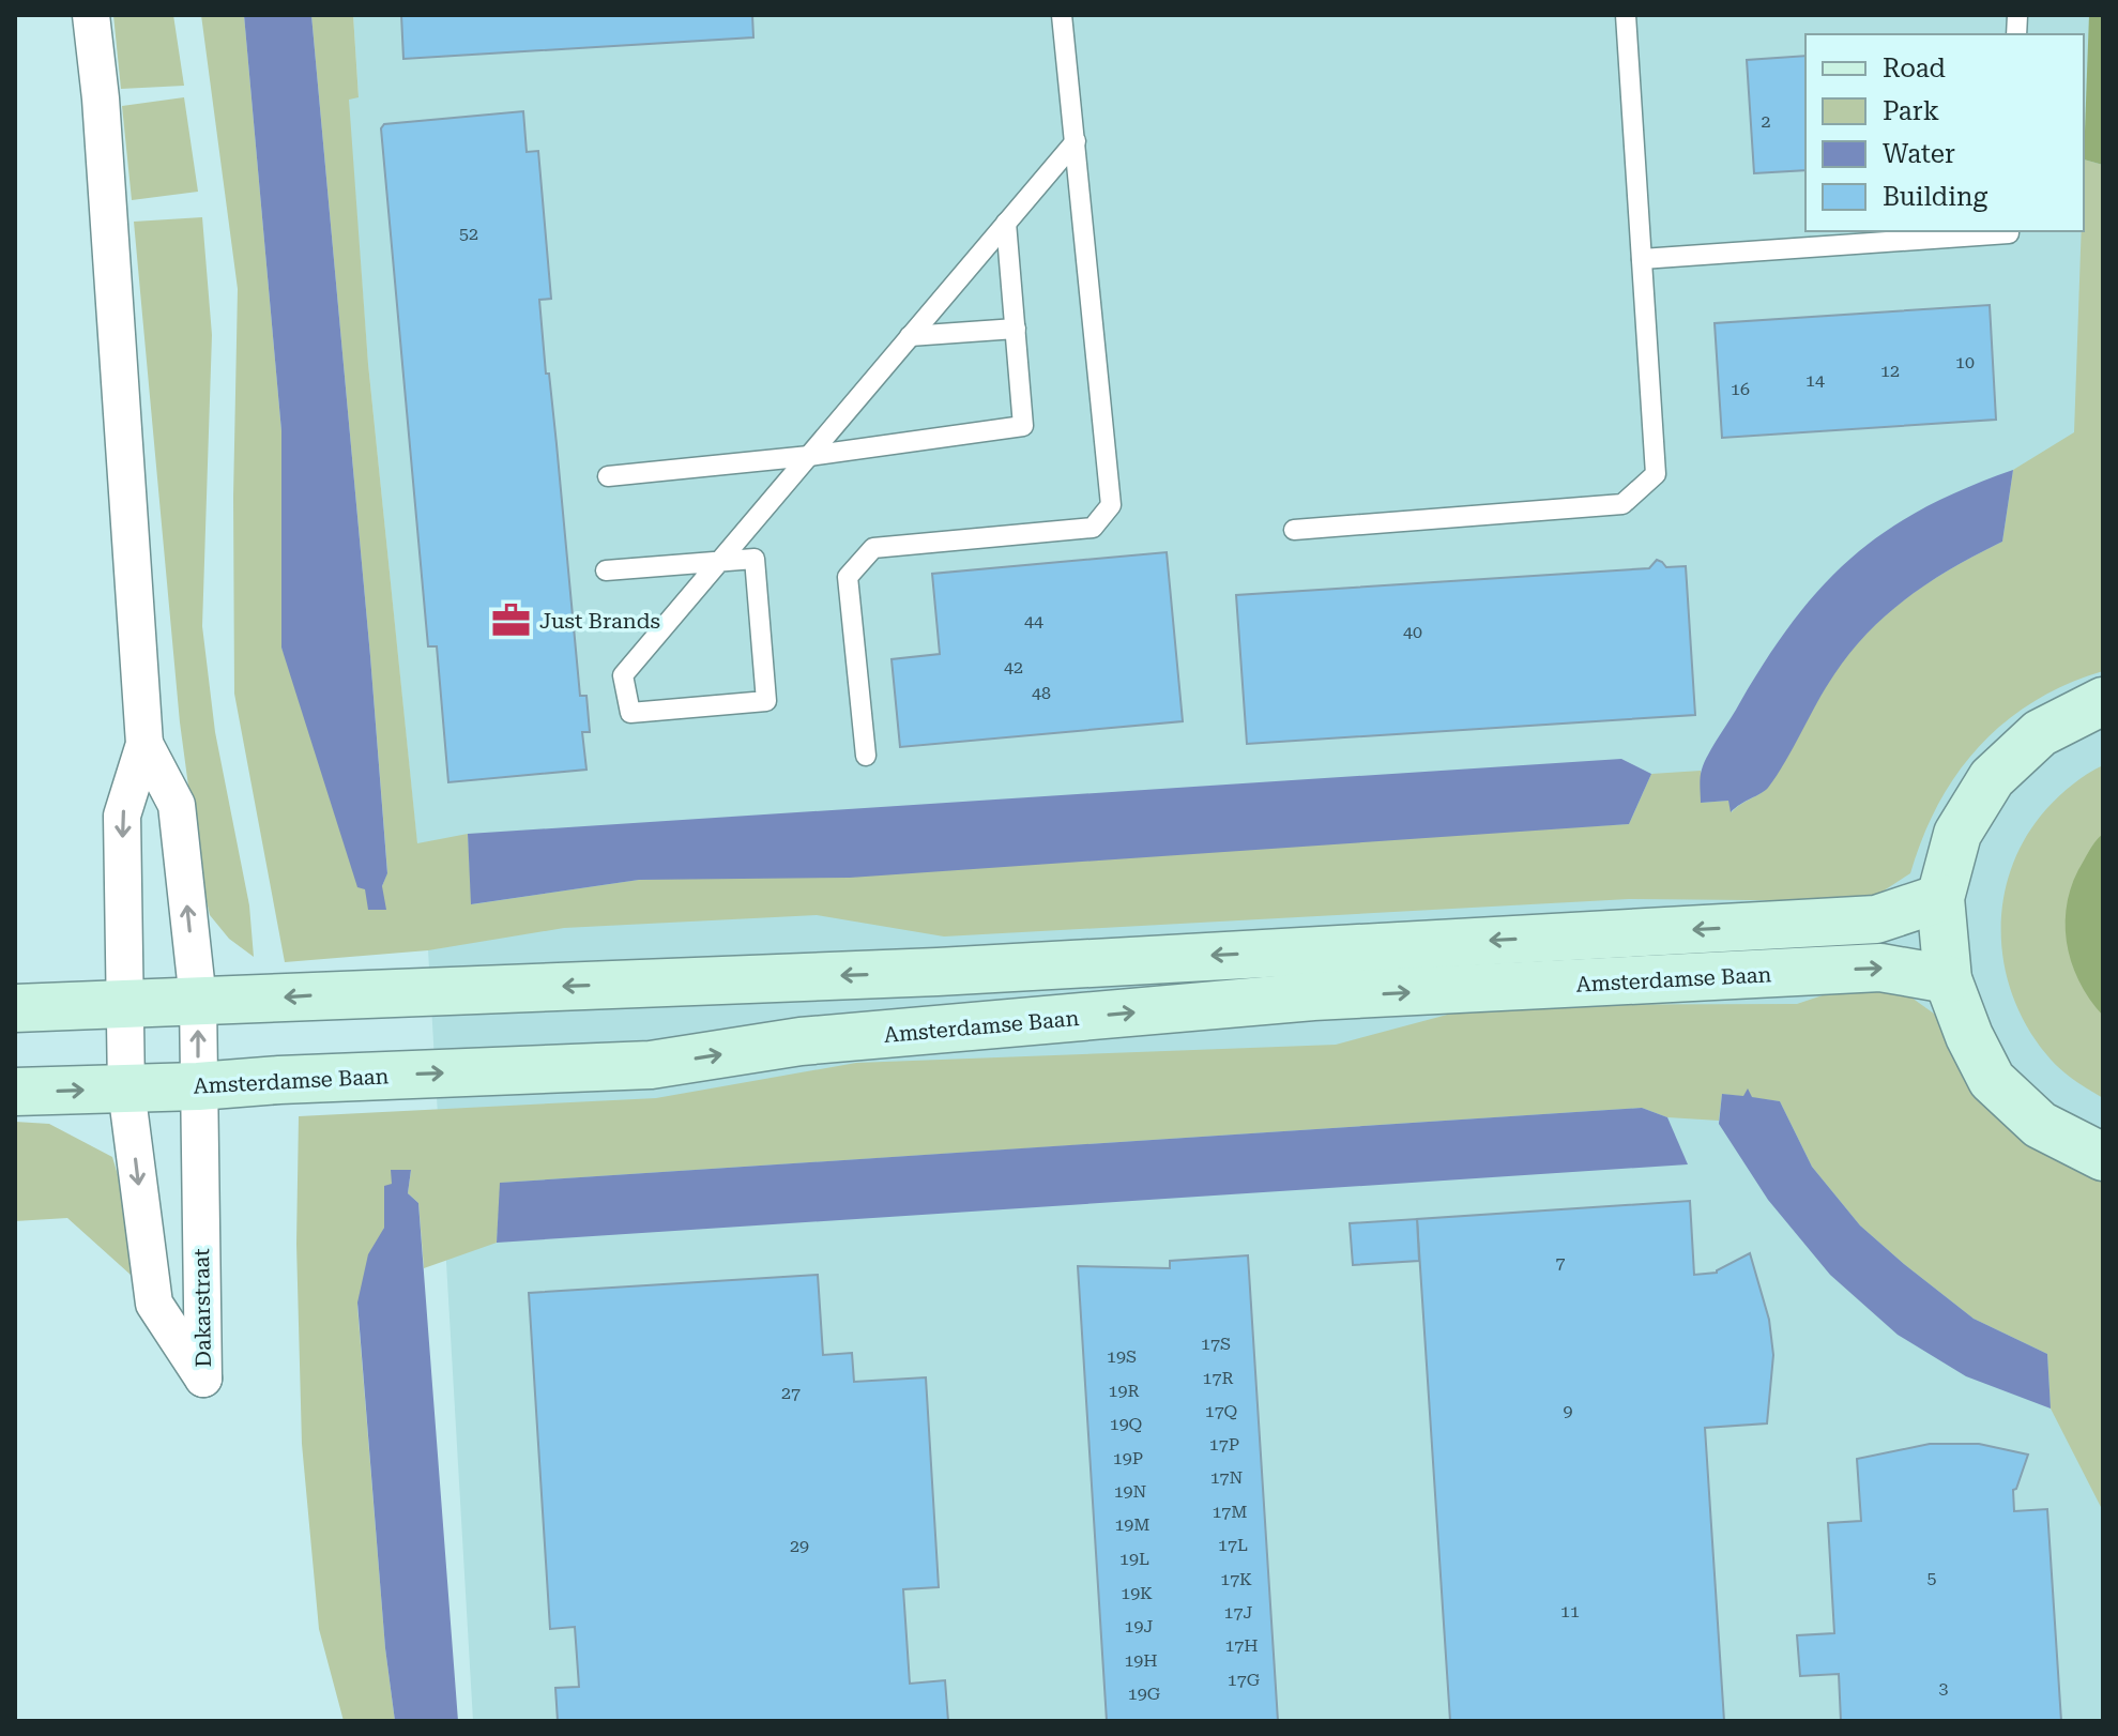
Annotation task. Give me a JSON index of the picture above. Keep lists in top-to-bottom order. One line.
{"streets":{"main road":["Amsterdamse Baan"],"street":["Dakarstraat"]},"crossings":[["Amsterdamse Baan","Dakarstraat"]],"places":{"office":["Just Brands"]},"house_numbers":["2","52","10","12","14","16","44","40","42","48","7","17S","19S","17R","19R","27","17Q","9","19Q","17P","19P","17N","19N","17M","19M","17L","29","19L","5","17K","19K","11","17J","19J","17H","19H","17G","3","19G"],"legend":["Road","Park","Water","Building"]}
